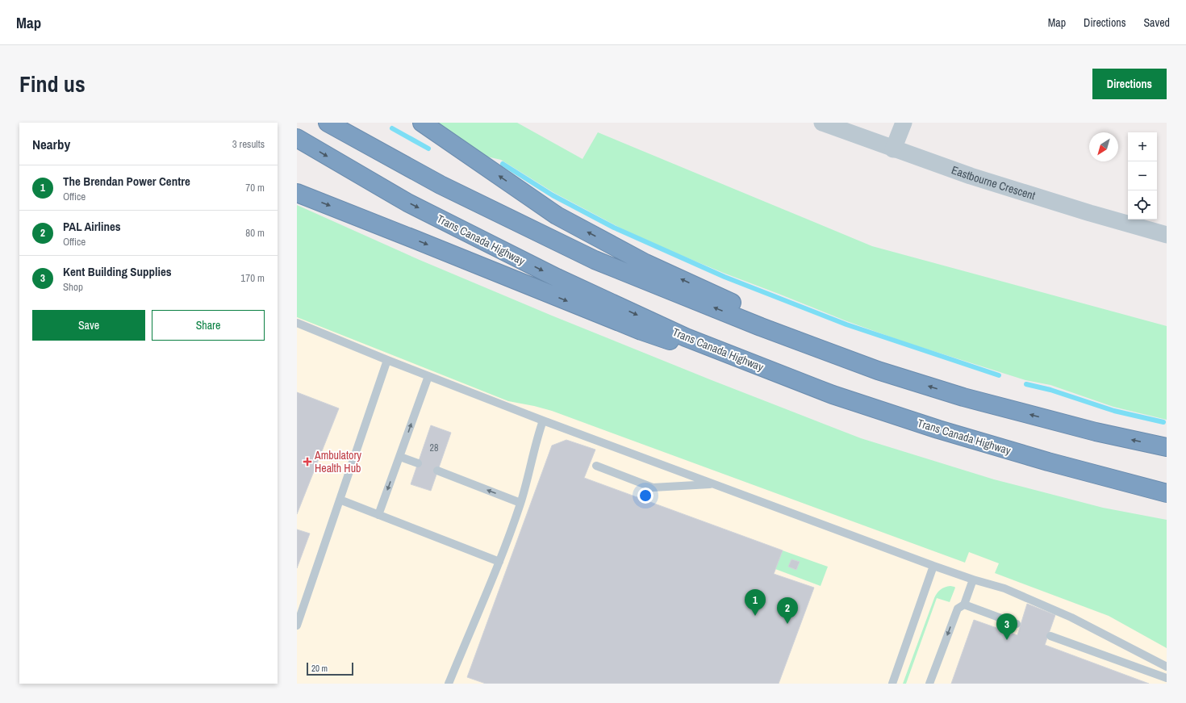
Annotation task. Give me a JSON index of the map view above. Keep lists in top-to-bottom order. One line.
{"streets":{"highway":["Trans Canada Highway"],"street":["Eastbourne Crescent"]},"places":{"health":["Ambulatory Health Hub"]},"house_numbers":["28"],"scale_bar":"20 m","north":"bottom left","page":{"header":"Map","nav":["Map","Directions","Saved"],"title":"Find us","buttons":["Directions",["Save","Share"]],"heading":["Nearby","3 results"],"map_buttons":["+","−"],"list":[{"mark":"1","name":"The Brendan Power Centre","note":"Office","value":"70 m"},{"mark":"2","name":"PAL Airlines","note":"Office","value":"80 m"},{"mark":"3","name":"Kent Building Supplies","note":"Shop","value":"170 m"}],"pins":["1","2","3"],"scale":"20 m"}}
